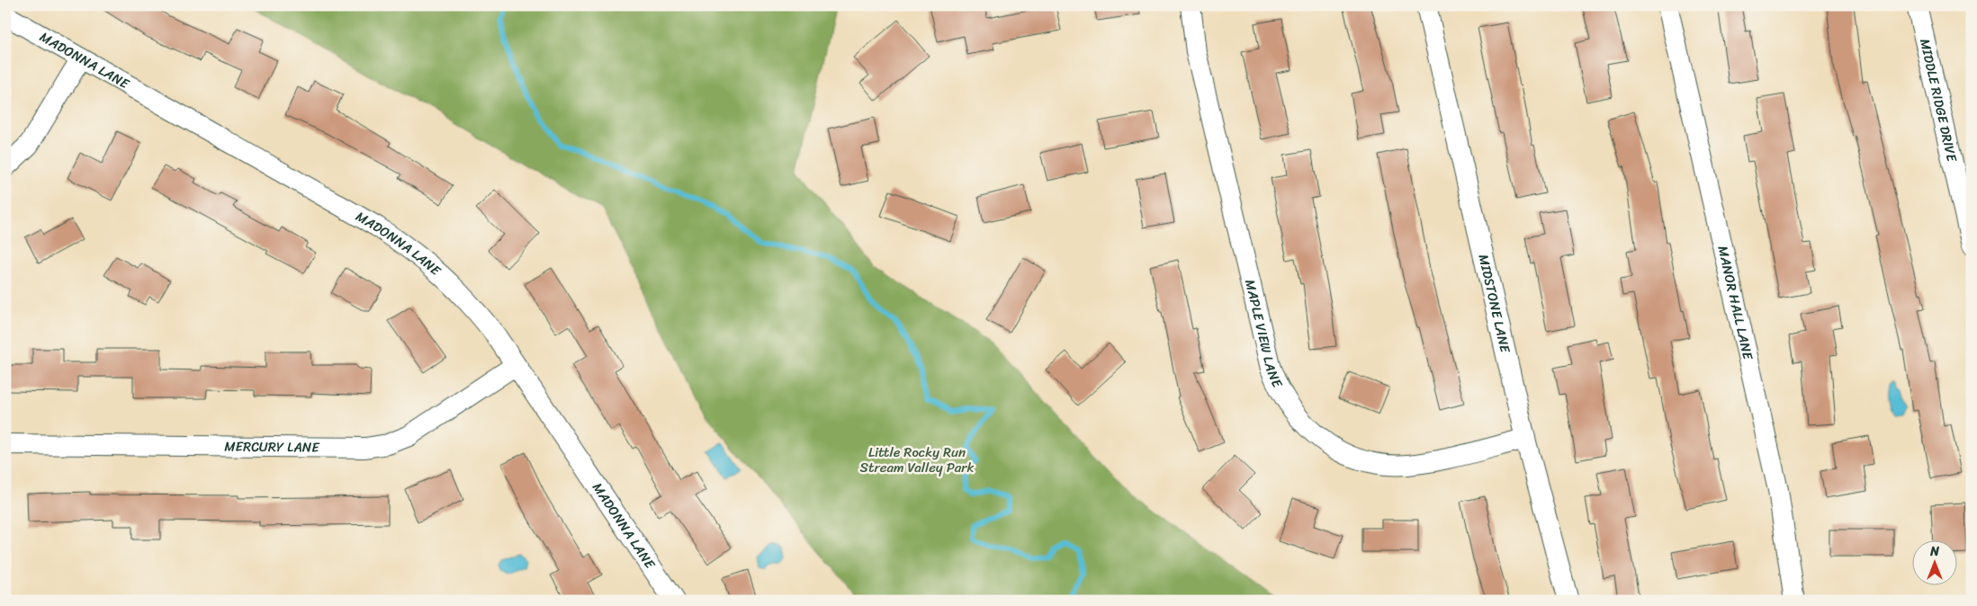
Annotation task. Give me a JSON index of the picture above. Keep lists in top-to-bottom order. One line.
{"streets":{"street":["MADONNA LANE","MIDDLE RIDGE DRIVE","MANOR HALL LANE","MIDSTONE LANE","MAPLE VIEW LANE","MERCURY LANE"]},"crossings":[["MADONNA LANE","MERCURY LANE"],["MIDSTONE LANE","MAPLE VIEW LANE"]],"parks":["Little Rocky Run Stream Valley Park"],"north":"top"}
